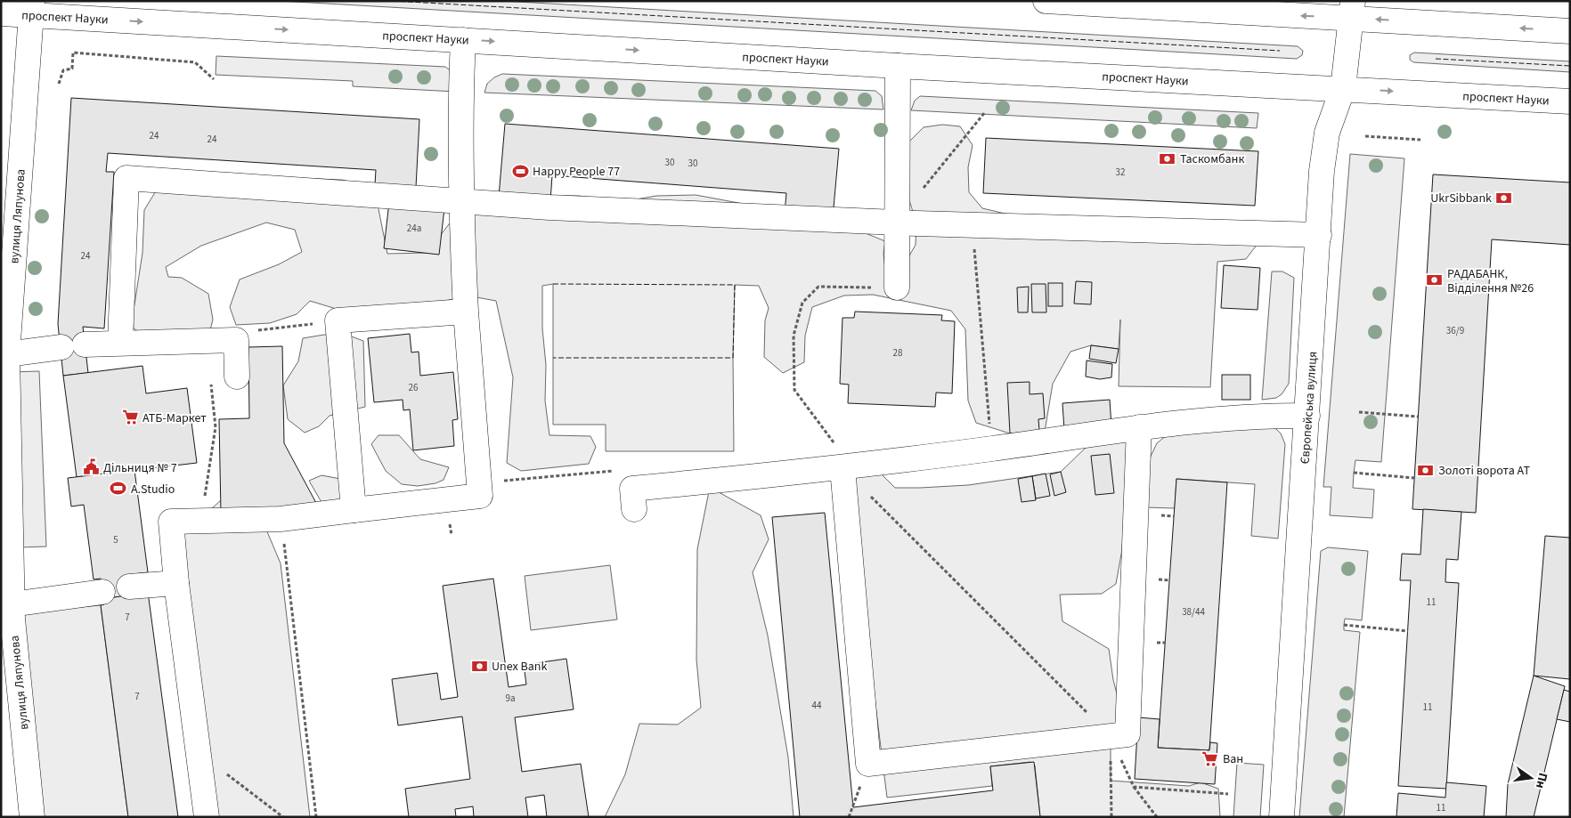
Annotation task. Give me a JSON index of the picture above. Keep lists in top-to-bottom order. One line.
{"streets":{"main road":["проспект Науки","вулиця Ляпунова","Європейська вулиця"]},"crossings":[["проспект Науки","вулиця Ляпунова"],["проспект Науки","Європейська вулиця"]],"places":{"bank":["Таскомбанк","UkrSibbank","РАДАБАНК, Відділення №26","Золоті ворота АТ","Unex Bank"],"sports":["Happy People 77","A.Studio"],"supermarket":["АТБ-Маркет","Ван"],"public building":["Дільниця № 7"]},"house_numbers":["24","24","30","30","32","24а","24","36/9","28","26","5","11","38/44","7","7","9а","44","11","11"],"north":"right"}
